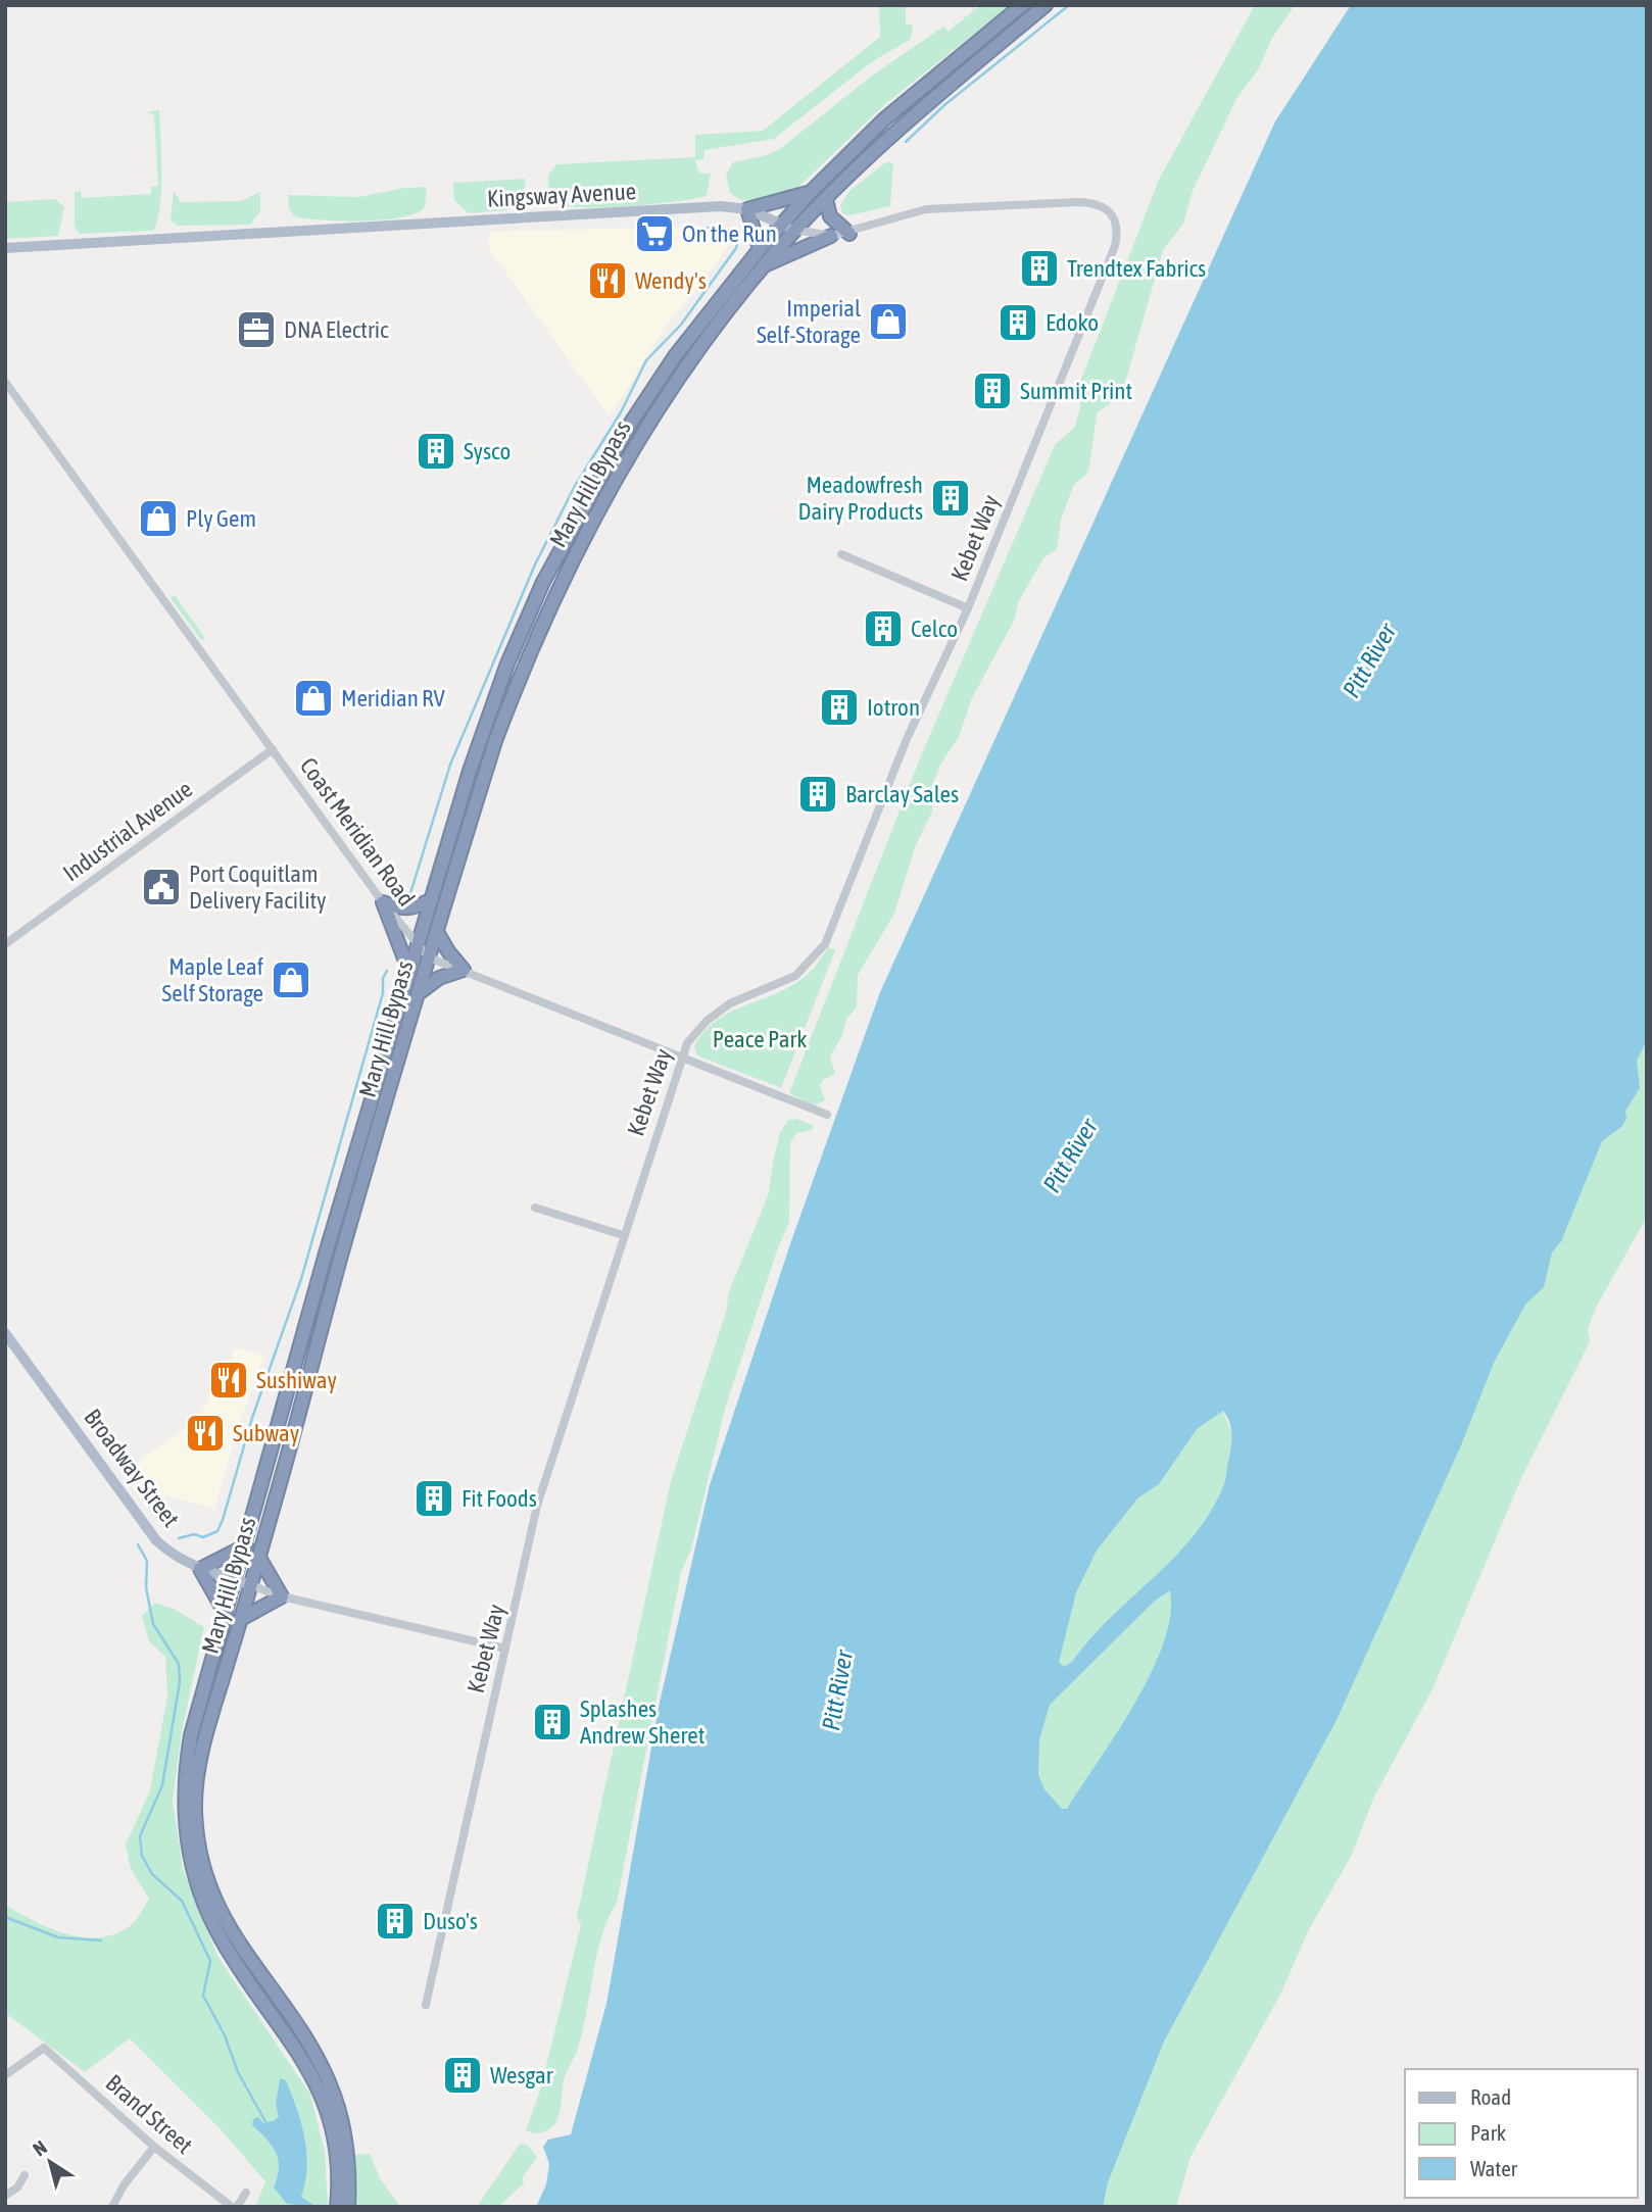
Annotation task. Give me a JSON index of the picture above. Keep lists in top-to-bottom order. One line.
{"streets":{"highway":["Mary Hill Bypass"],"main road":["Kingsway Avenue","Broadway Street"],"street":["Kebet Way","Industrial Avenue","Coast Meridian Road","Brand Street"]},"crossings":[["Kingsway Avenue","Mary Hill Bypass"],["Kingsway Avenue","Kebet Way"],["Mary Hill Bypass","Coast Meridian Road"],["Mary Hill Bypass","Broadway Street"],["Kebet Way","Coast Meridian Road"],["Kebet Way","Broadway Street"],["Industrial Avenue","Coast Meridian Road"]],"water":["Pitt River"],"parks":["Peace Park"],"places":{"supermarket":["On the Run"],"building":["Trendtex Fabrics","Edoko","Summit Print","Sysco","Meadowfresh Dairy Products","Celco","Iotron","Barclay Sales","Fit Foods","Splashes Andrew Sheret","Duso's","Wesgar"],"restaurant":["Wendy's","Sushiway","Subway"],"shop":["Imperial Self-Storage","Ply Gem","Meridian RV","Maple Leaf Self Storage"],"office":["DNA Electric"],"public building":["Port Coquitlam Delivery Facility"]},"legend":["Road","Park","Water"],"north":"top left"}
